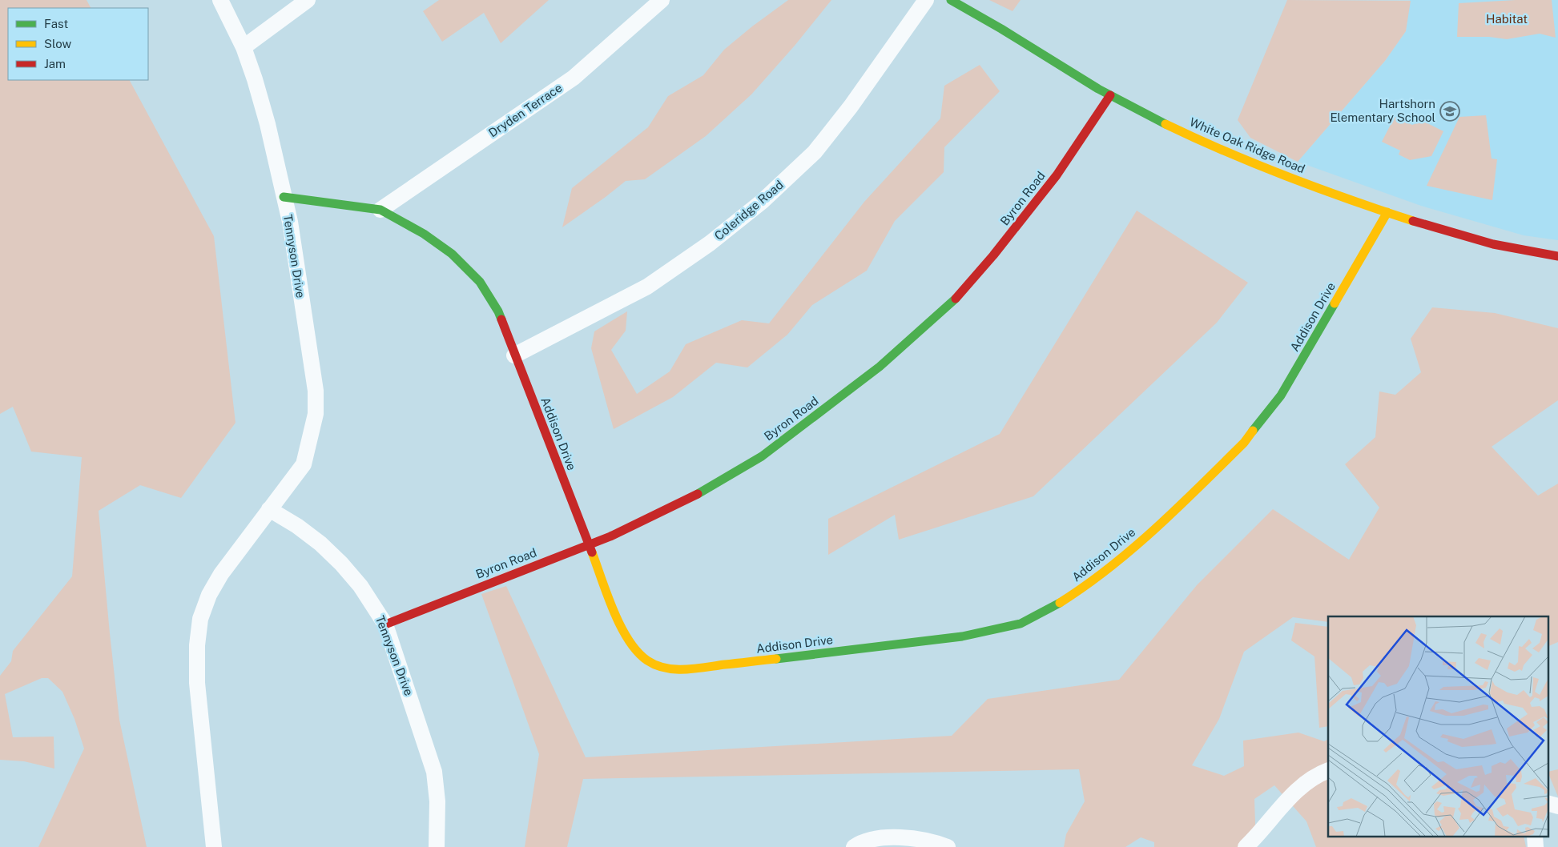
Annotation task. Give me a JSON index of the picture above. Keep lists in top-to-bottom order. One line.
{"streets":{"street":["Dryden Terrace","White Oak Ridge Road","Byron Road","Coleridge Road","Tennyson Drive","Addison Drive"]},"crossings":[["Dryden Terrace","Addison Drive"],["White Oak Ridge Road","Byron Road"],["White Oak Ridge Road","Addison Drive"],["Byron Road","Tennyson Drive"],["Byron Road","Addison Drive"],["Coleridge Road","Addison Drive"],["Tennyson Drive","Addison Drive"]],"parks":["Habitat"],"places":{"school or university":["Hartshorn Elementary School"]},"legend":["Fast","Slow","Jam"]}
